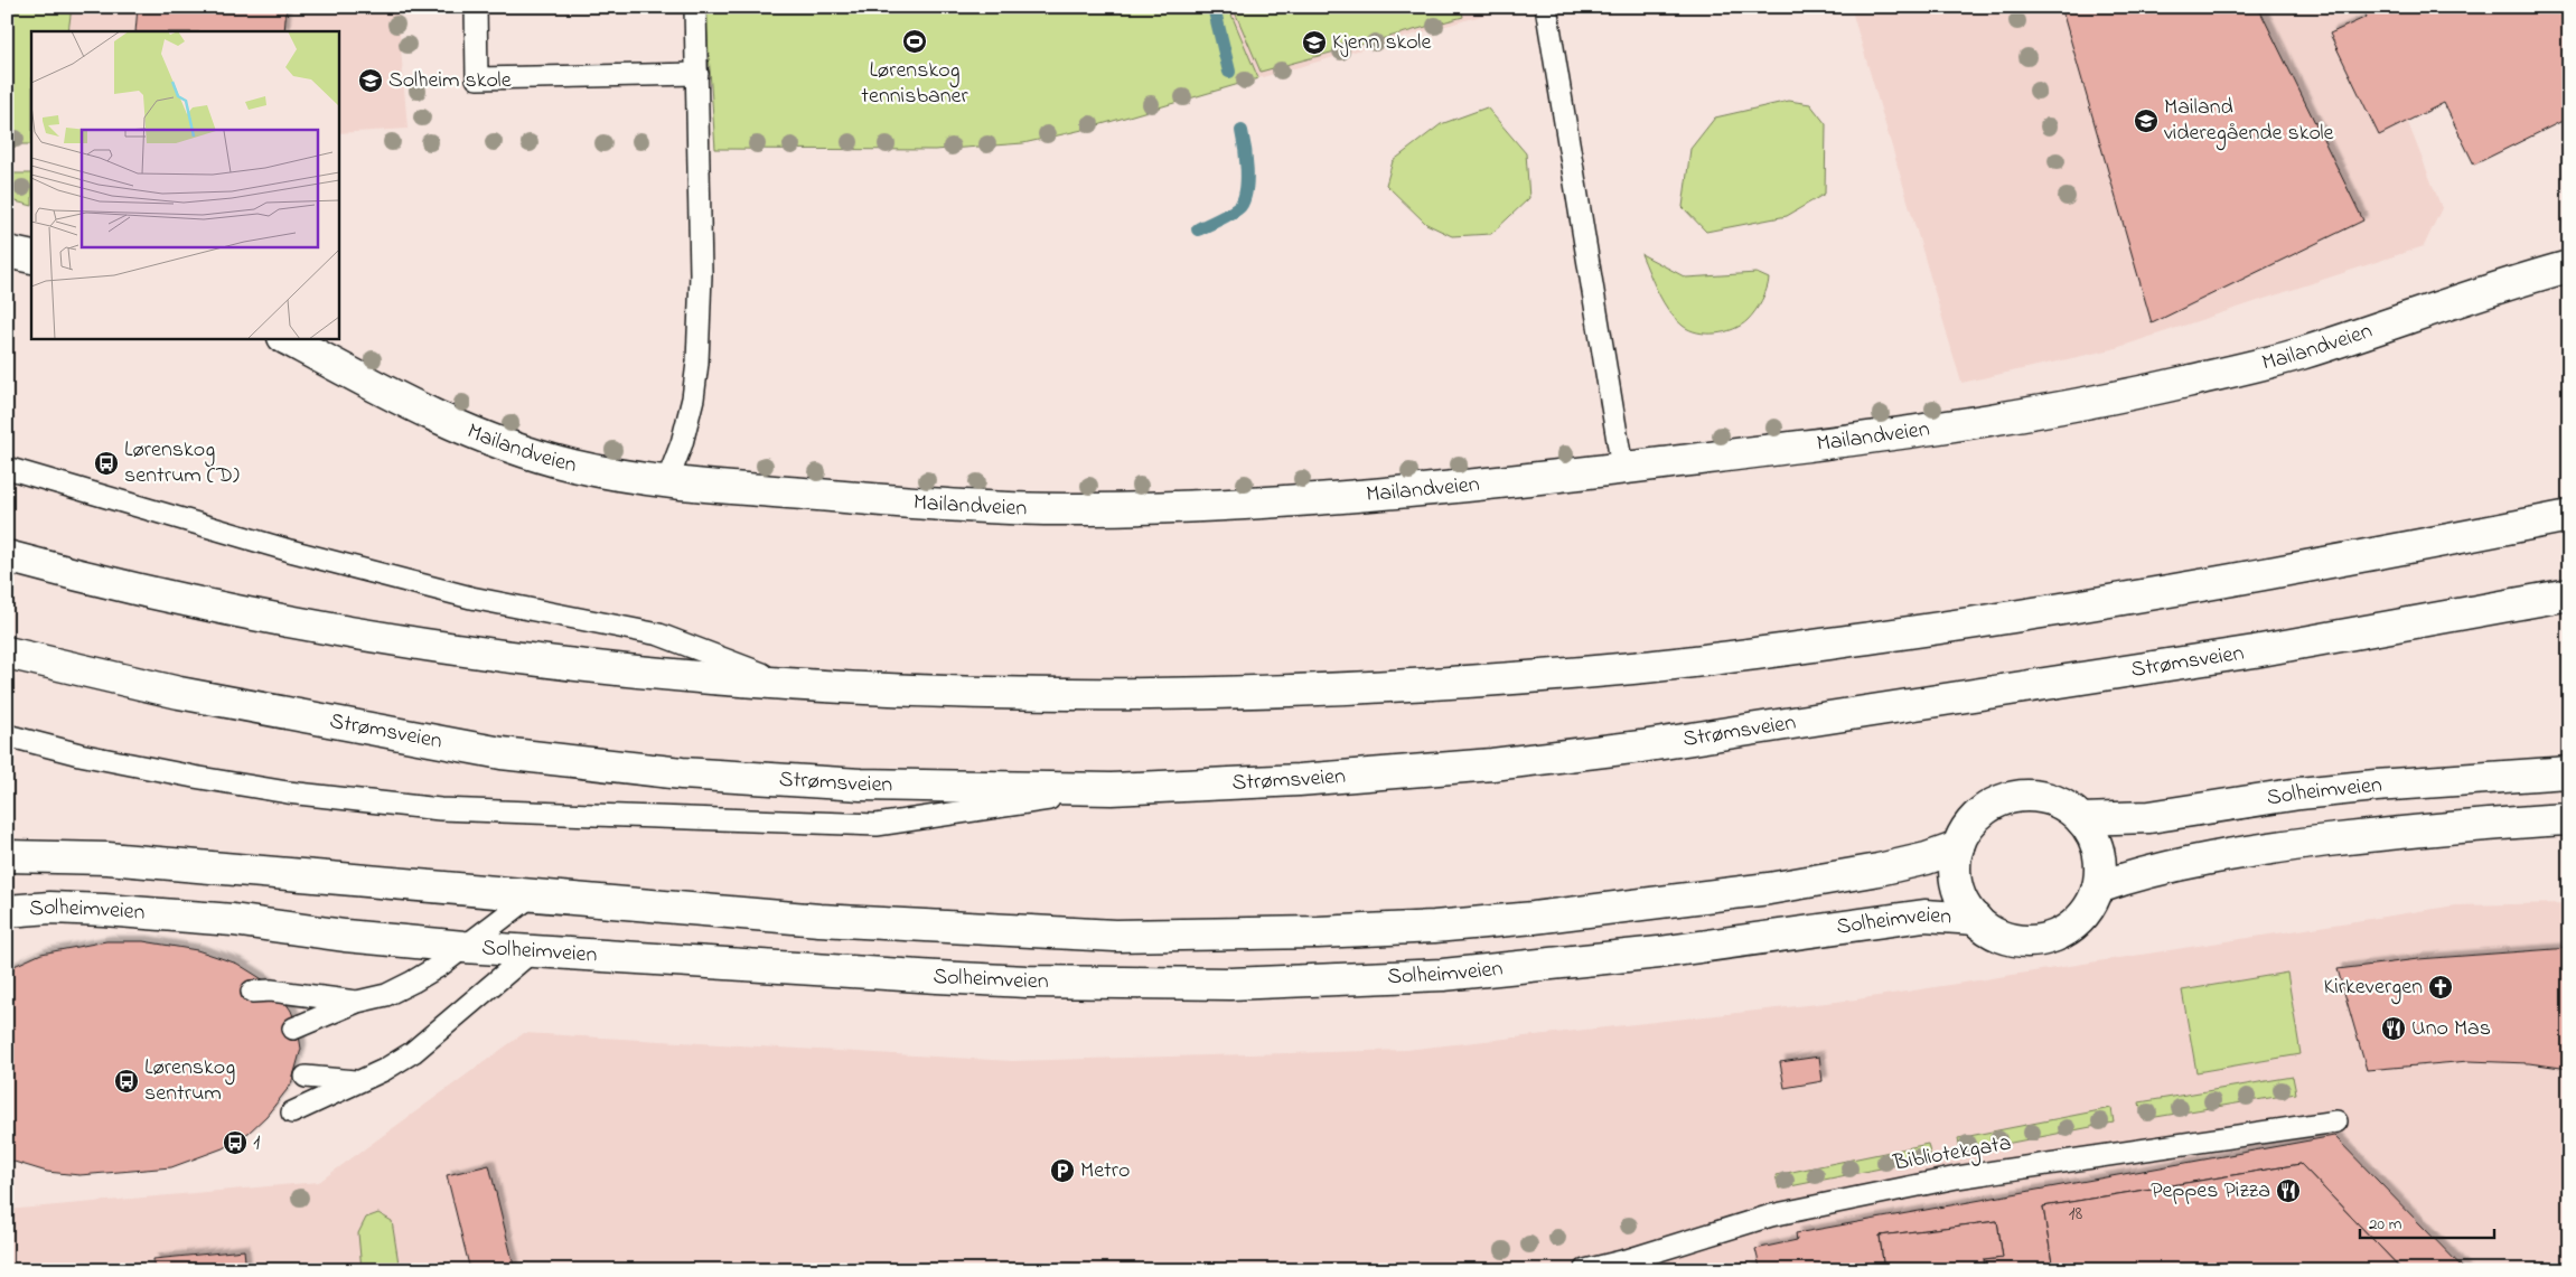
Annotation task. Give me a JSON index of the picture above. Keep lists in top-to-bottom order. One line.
{"streets":{"main road":["Mailandveien","Strømsveien","Solheimveien"],"lane":["Bibliotekgata"]},"places":{"sports":["Lørenskog tennisbaner"],"school or university":["Kjenn skole","Solheim skole","Mailand videregående skole"],"bus stop":["Lørenskog sentrum (D)","Lørenskog sentrum","1"],"church":["Kirkevergen"],"restaurant":["Uno Mas","Peppes Pizza"],"parking":["Metro"]},"house_numbers":["18"],"scale_bar":"20 m"}
